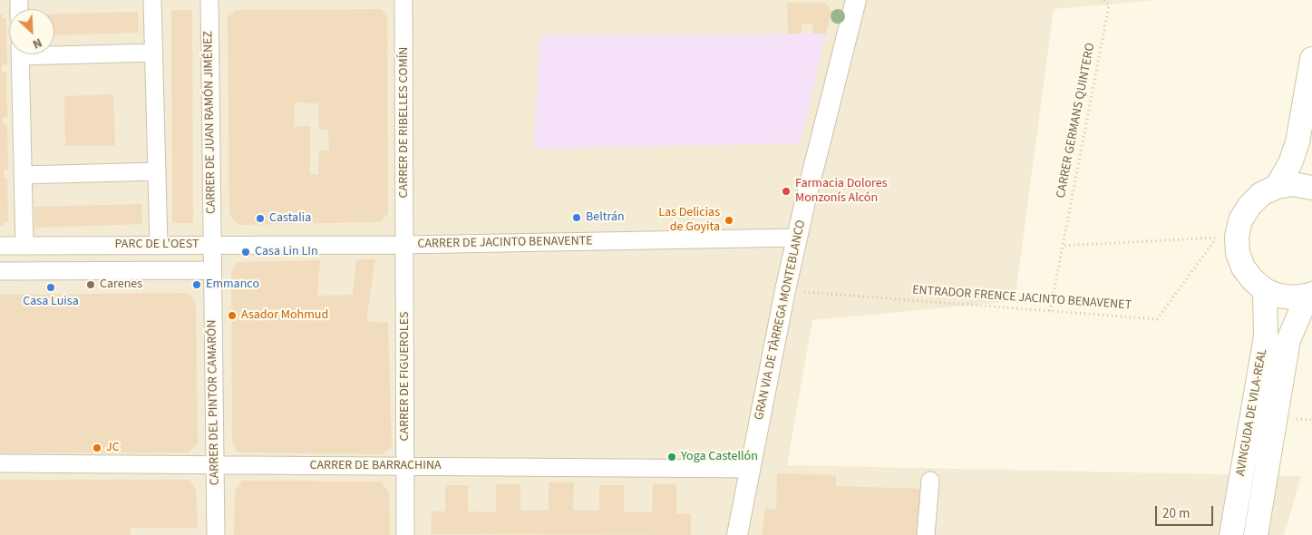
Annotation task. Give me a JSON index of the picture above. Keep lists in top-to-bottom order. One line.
{"streets":{"main road":["AVINGUDA DE VILA-REAL"],"street":["CARRER DE JUAN RAMÓN JIMÉNEZ","CARRER DE RIBELLES COMÍN","CARRER DE JACINTO BENAVENTE","PARC DE L'OEST","GRAN VIA DE TÀRREGA MONTEBLANCO","CARRER DE FIGUEROLES","CARRER DEL PINTOR CAMARÓN","CARRER DE BARRACHINA"],"path":["CARRER GERMANS QUINTERO","ENTRADOR FRENCE JACINTO BENAVENET"]},"crossings":[["CARRER GERMANS QUINTERO","ENTRADOR FRENCE JACINTO BENAVENET"],["CARRER DE JUAN RAMÓN JIMÉNEZ","CARRER DE JACINTO BENAVENTE"],["CARRER DE JUAN RAMÓN JIMÉNEZ","PARC DE L'OEST"],["CARRER DE RIBELLES COMÍN","CARRER DE JACINTO BENAVENTE"],["CARRER DE RIBELLES COMÍN","CARRER DE FIGUEROLES"],["CARRER DE JACINTO BENAVENTE","PARC DE L'OEST"],["CARRER DE JACINTO BENAVENTE","GRAN VIA DE TÀRREGA MONTEBLANCO"],["CARRER DE JACINTO BENAVENTE","CARRER DE FIGUEROLES"],["PARC DE L'OEST","CARRER DEL PINTOR CAMARÓN"],["ENTRADOR FRENCE JACINTO BENAVENET","GRAN VIA DE TÀRREGA MONTEBLANCO"],["GRAN VIA DE TÀRREGA MONTEBLANCO","CARRER DE BARRACHINA"],["CARRER DE FIGUEROLES","CARRER DE BARRACHINA"],["CARRER DEL PINTOR CAMARÓN","CARRER DE BARRACHINA"]],"places":["Farmacia Dolores Monzonís Alcón","Beltrán","Castalia","Las Delicias de Goyita","Casa Lin LIn","Carenes","Emmanco","Casa Luisa","Asador Mohmud","JC","Yoga Castellón"],"scale_bar":"20 m","north":"bottom right"}
